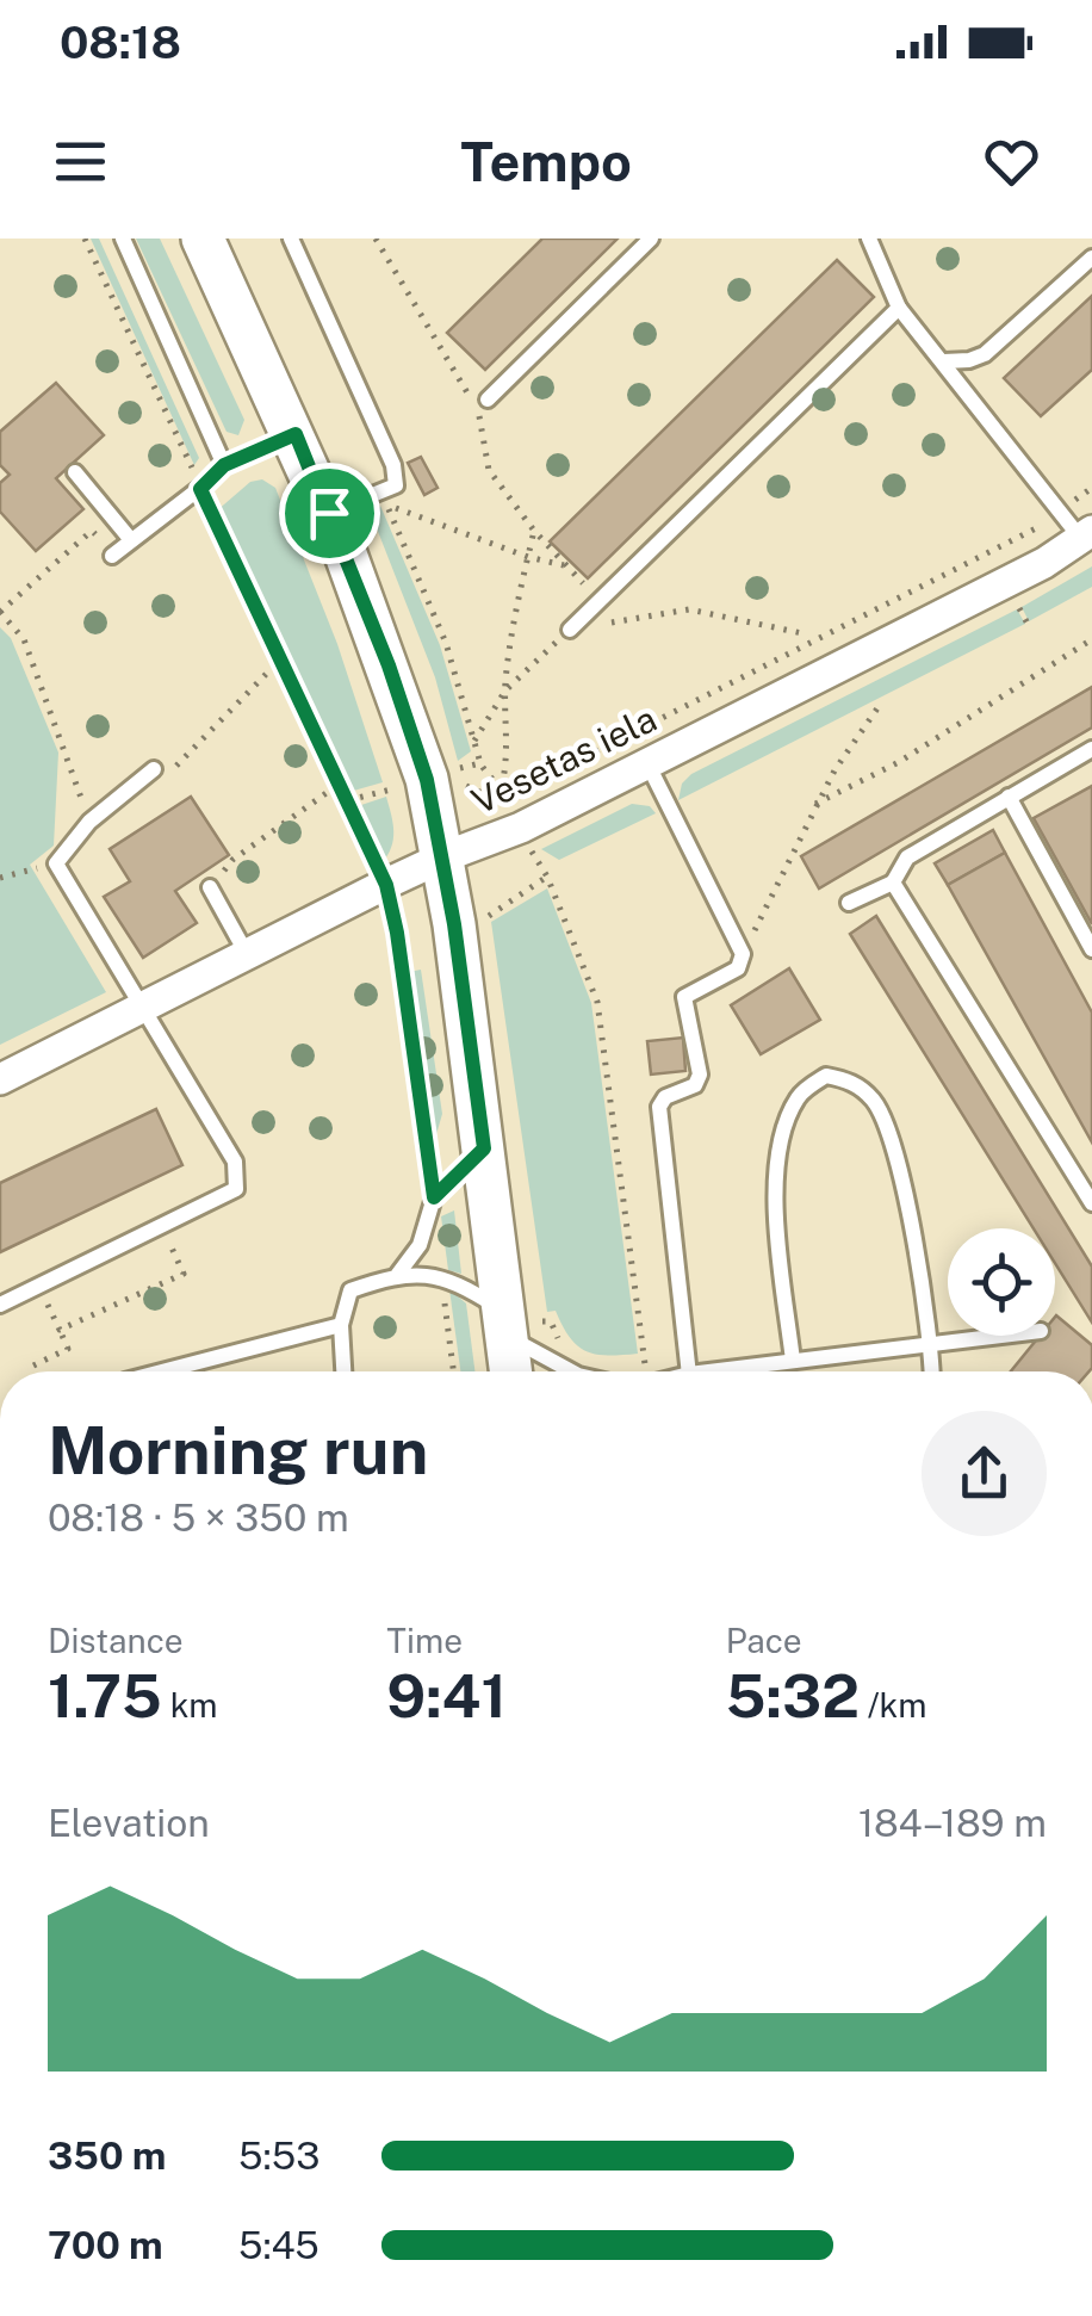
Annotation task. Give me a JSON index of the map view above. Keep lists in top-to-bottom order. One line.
{"streets":{"street":["Vesetas iela"]},"page":{"status":"08:18","header":"Tempo","heading":["Morning run","08:18 · 5 × 350 m"],"stats":[["Distance","1.75 km"],["Time","9:41"],["Pace","5:32 /km"]],"chart":["Elevation","184–189 m"],"list":[{"name":"350 m","note":"5:53"},{"name":"700 m","note":"5:45"}]}}
